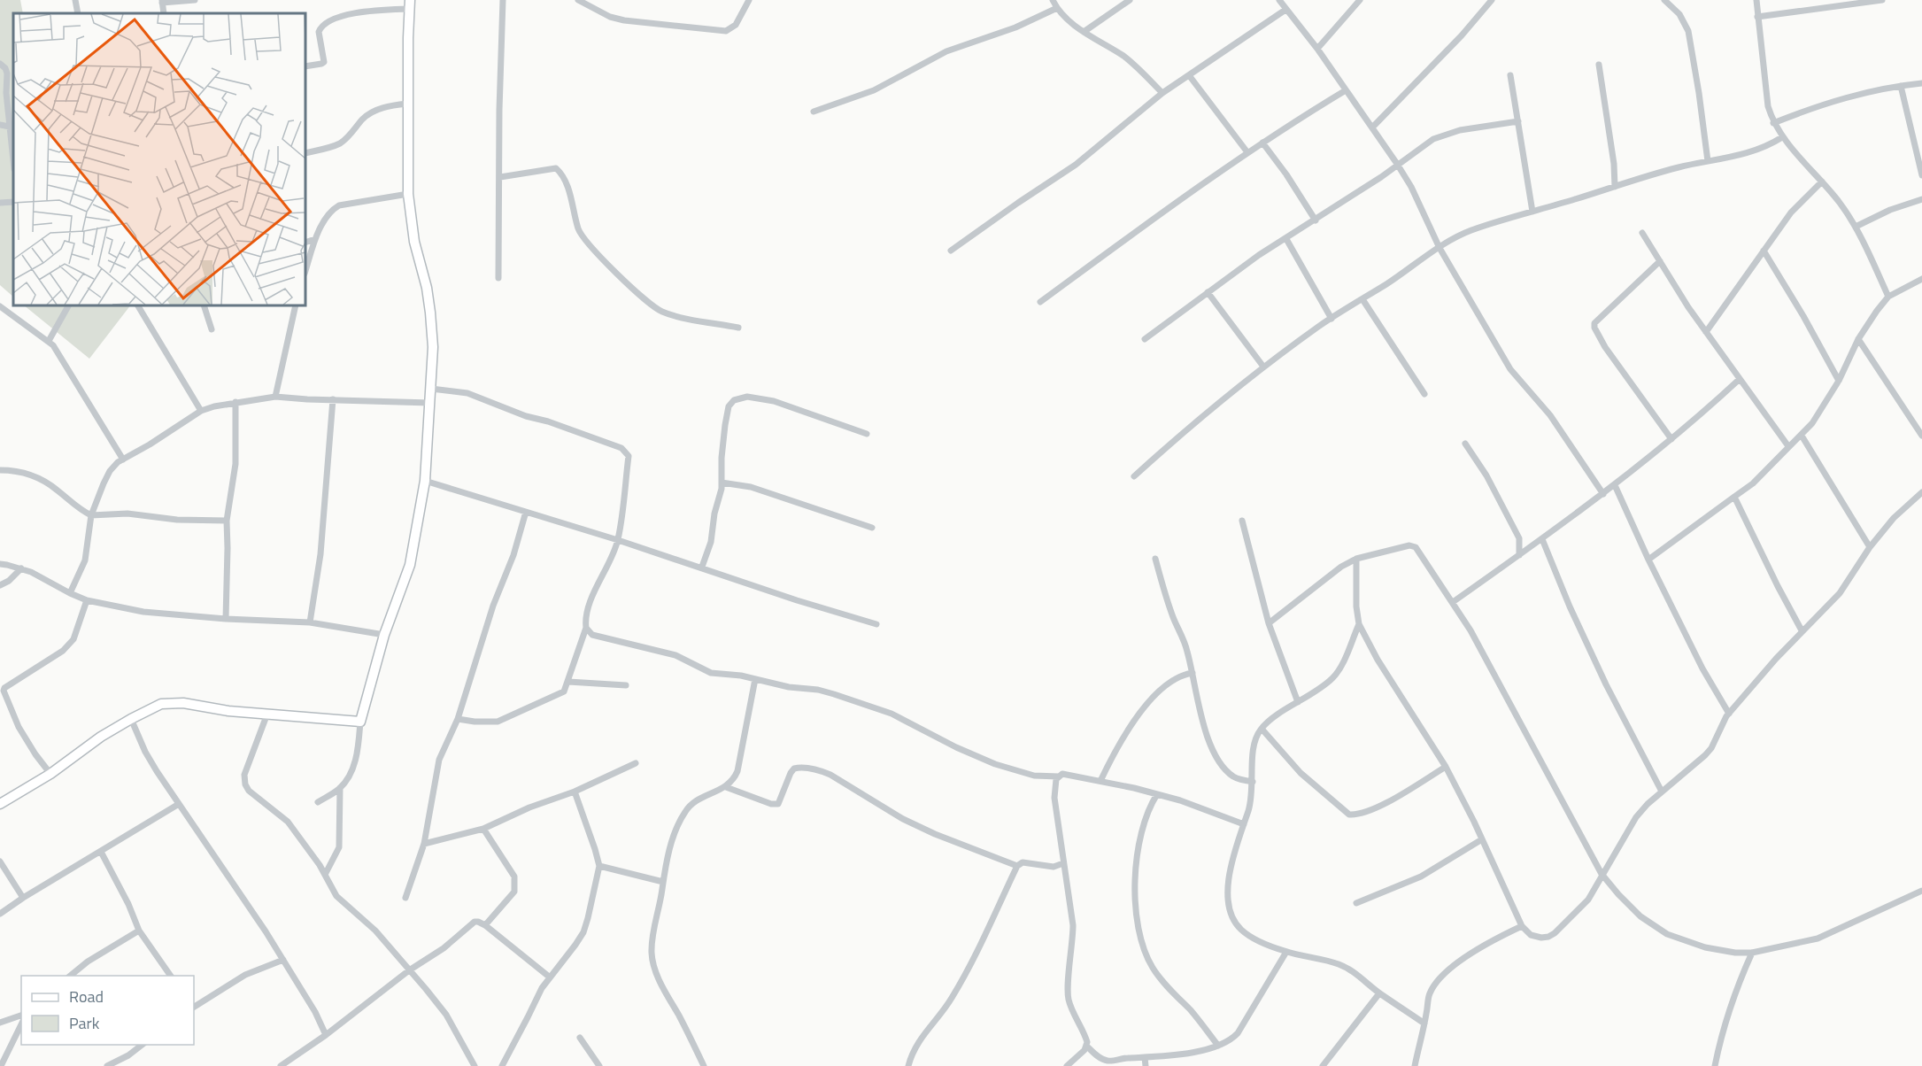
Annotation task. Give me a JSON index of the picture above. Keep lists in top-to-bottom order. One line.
{"legend":["Road","Park"]}
